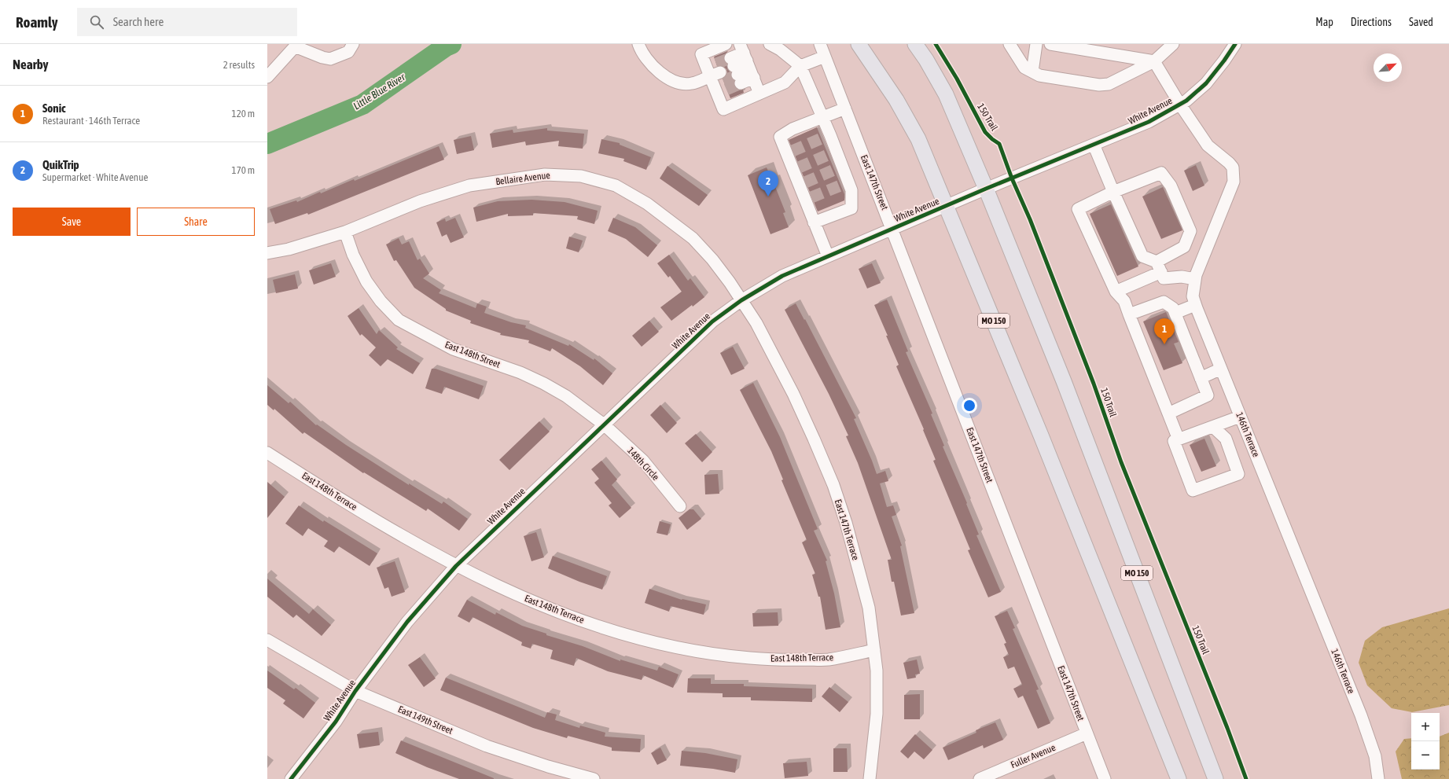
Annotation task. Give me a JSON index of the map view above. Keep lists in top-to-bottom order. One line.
{"streets":{"main road":["MO 150"],"street":["White Avenue","Bellaire Avenue","East 147th Street","East 148th Street","146th Terrace","148th Circle","East 148th Terrace","East 147th Terrace","East 149th Street","Fuller Avenue"],"cycle path":["150 Trail"]},"crossings":[["White Avenue","Bellaire Avenue"],["White Avenue","East 147th Street"],["White Avenue","MO 150"],["White Avenue","East 148th Street"],["White Avenue","146th Terrace"],["White Avenue","148th Circle"],["White Avenue","East 148th Terrace"],["White Avenue","East 147th Terrace"],["White Avenue","East 149th Street"],["Bellaire Avenue","East 148th Street"],["Bellaire Avenue","East 147th Terrace"],["East 147th Street","Fuller Avenue"],["East 148th Street","148th Circle"],["East 148th Terrace","East 147th Terrace"]],"water":["Little Blue River"],"north":"top right","page":{"header":"Roamly","search":"Search here","nav":["Map","Directions","Saved"],"heading":["Nearby","2 results"],"list":[{"mark":"1","name":"Sonic","note":"Restaurant · 146th Terrace","value":"120 m"},{"mark":"2","name":"QuikTrip","note":"Supermarket · White Avenue","value":"170 m"}],"pins":["2","1"],"buttons":["Save","Share"],"map_buttons":["+","−"]}}
